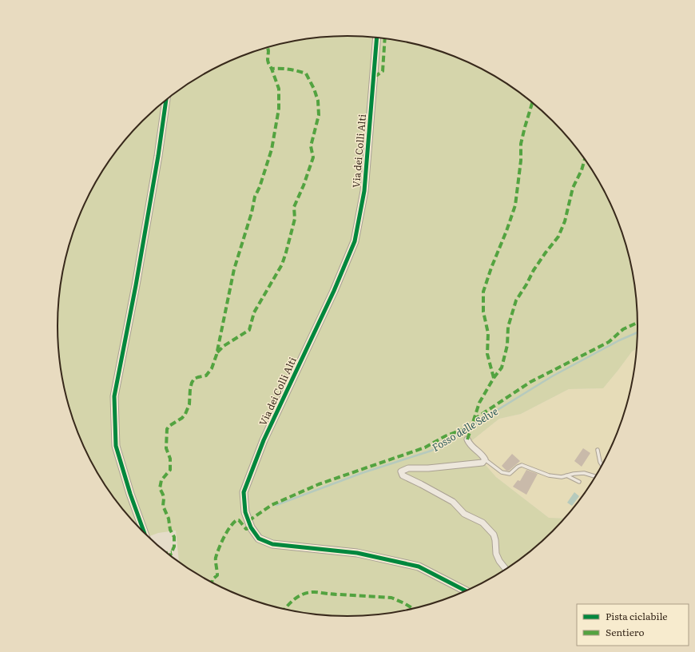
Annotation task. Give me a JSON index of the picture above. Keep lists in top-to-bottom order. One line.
{"streets":{"street":["Via dei Colli Alti"]},"water":["Fosso delle Selve"],"legend":["Pista ciclabile","Sentiero"]}
